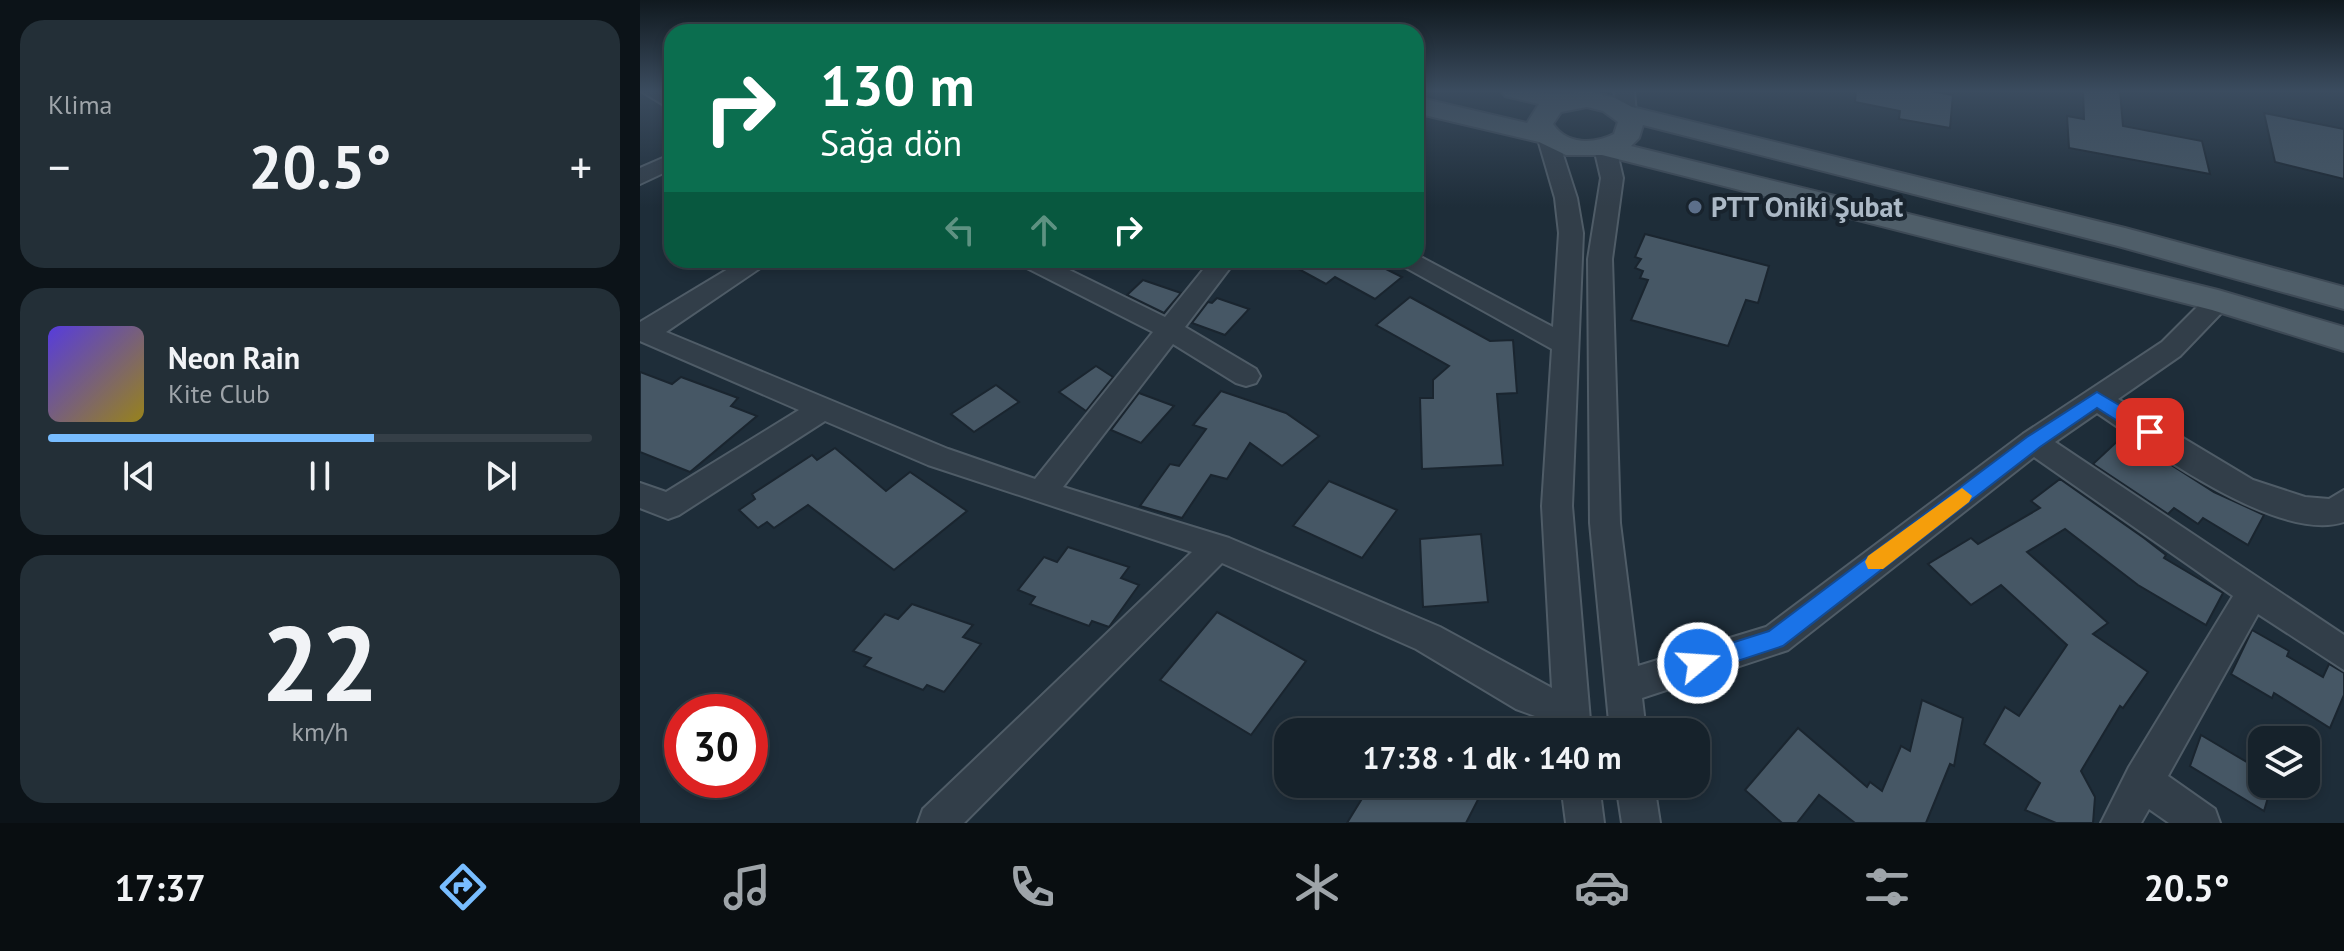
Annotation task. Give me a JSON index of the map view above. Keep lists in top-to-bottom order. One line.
{"places":["PTT Oniki Şubat"],"page":{"tile":["Klima",["22","km/h"]],"turn":["130 m","Sağa dön"],"heat":["−","20.5°","+"],"song":["Neon Rain","Kite Club"],"limit":"30","trip":"17:38 · 1 dk · 140 m","tabs":["17:37","20.5°"]}}
